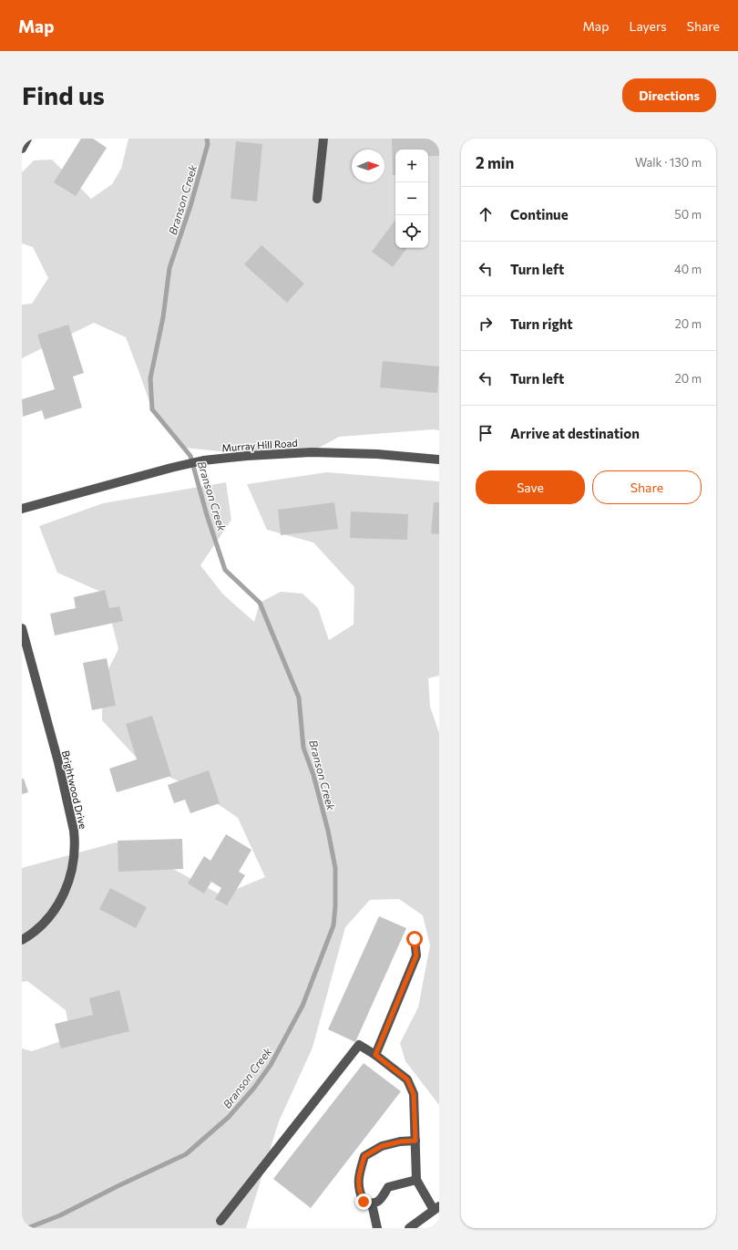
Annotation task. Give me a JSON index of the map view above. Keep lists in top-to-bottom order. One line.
{"streets":{"street":["Murray Hill Road","Brightwood Drive"]},"water":["Branson Creek"],"north":"right","page":{"header":"Map","nav":["Map","Layers","Share"],"buttons":["Directions",["Save","Share"]],"title":"Find us","heading":["2 min","Walk · 130 m"],"map_buttons":["+","−"],"list":[["Continue","50 m"],["Turn left","40 m"],["Turn right","20 m"],["Turn left","20 m"],"Arrive at destination"]}}
